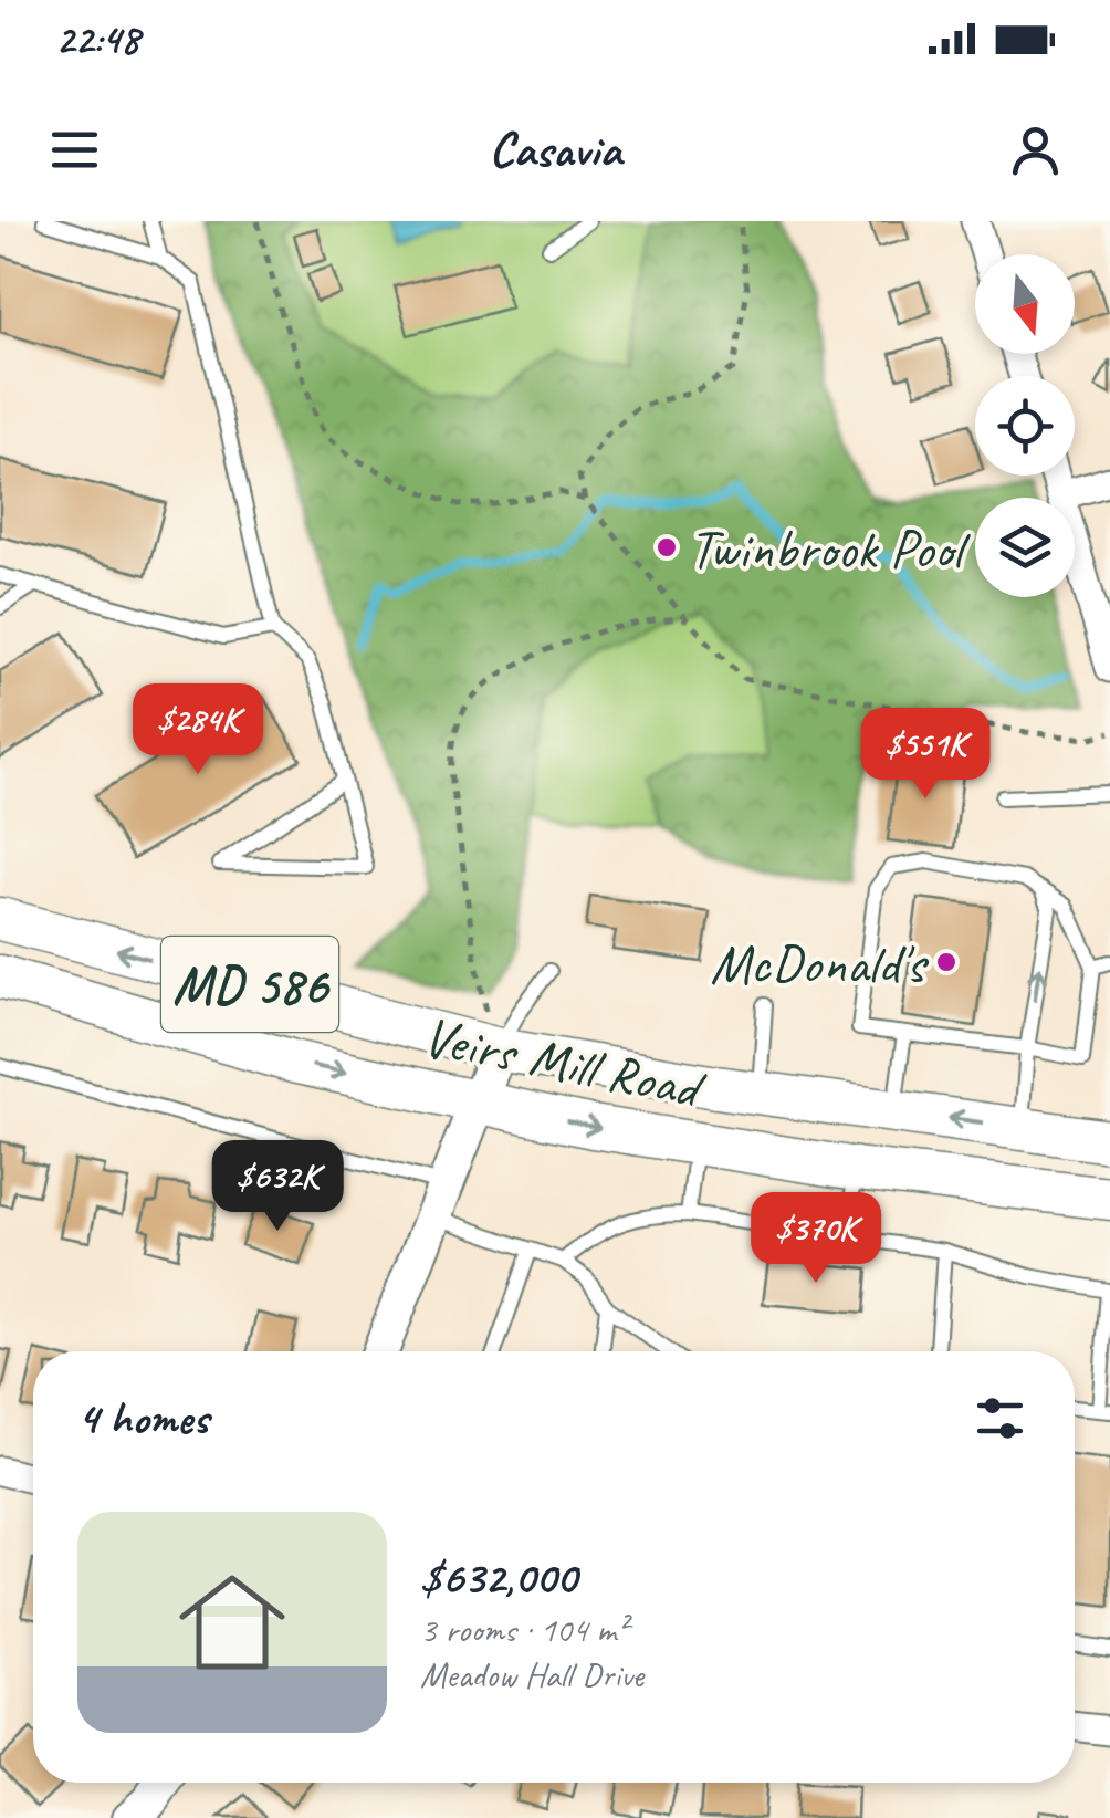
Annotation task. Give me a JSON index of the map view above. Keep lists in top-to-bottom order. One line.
{"streets":{"main road":["MD 586","Veirs Mill Road"]},"places":["Twinbrook Pool","McDonald's"],"north":"bottom","page":{"status":"22:48","header":"Casavia","price":["$284K","$551K","$632K","$370K"],"heading":"4 homes","list":[{"name":"$632,000","note":"3 rooms · 104 m² · Meadow Hall Drive"}]}}
